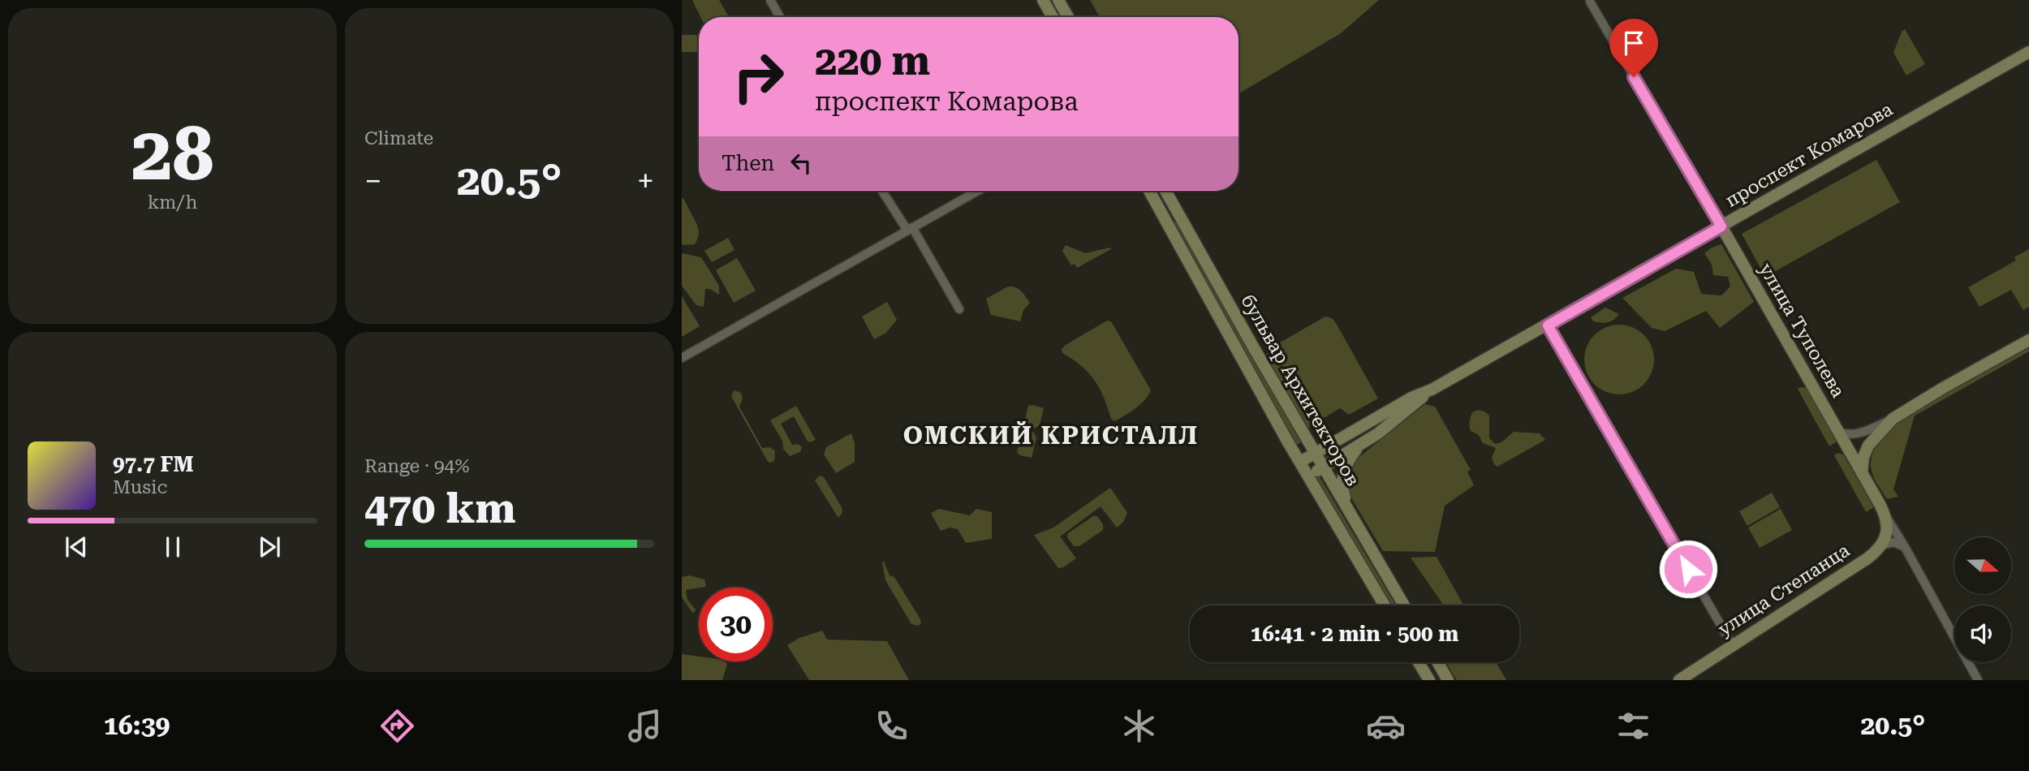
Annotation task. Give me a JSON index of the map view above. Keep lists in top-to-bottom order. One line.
{"streets":{"main road":["проспект Комарова","улица Туполева","бульвар Архитекторов","улица Степанца"]},"crossings":[["проспект Комарова","улица Туполева"],["проспект Комарова","бульвар Архитекторов"]],"districts":["ОМСКИЙ КРИСТАЛЛ"],"north":"right","page":{"tile":[["28","km/h"],"Climate",["Range · 94%","470 km"]],"turn":["220 m","проспект Комарова"],"then":"Then","heat":["−","20.5°","+"],"song":["97.7 FM","Music"],"limit":"30","trip":"16:41 · 2 min · 500 m","tabs":["16:39","20.5°"]}}
